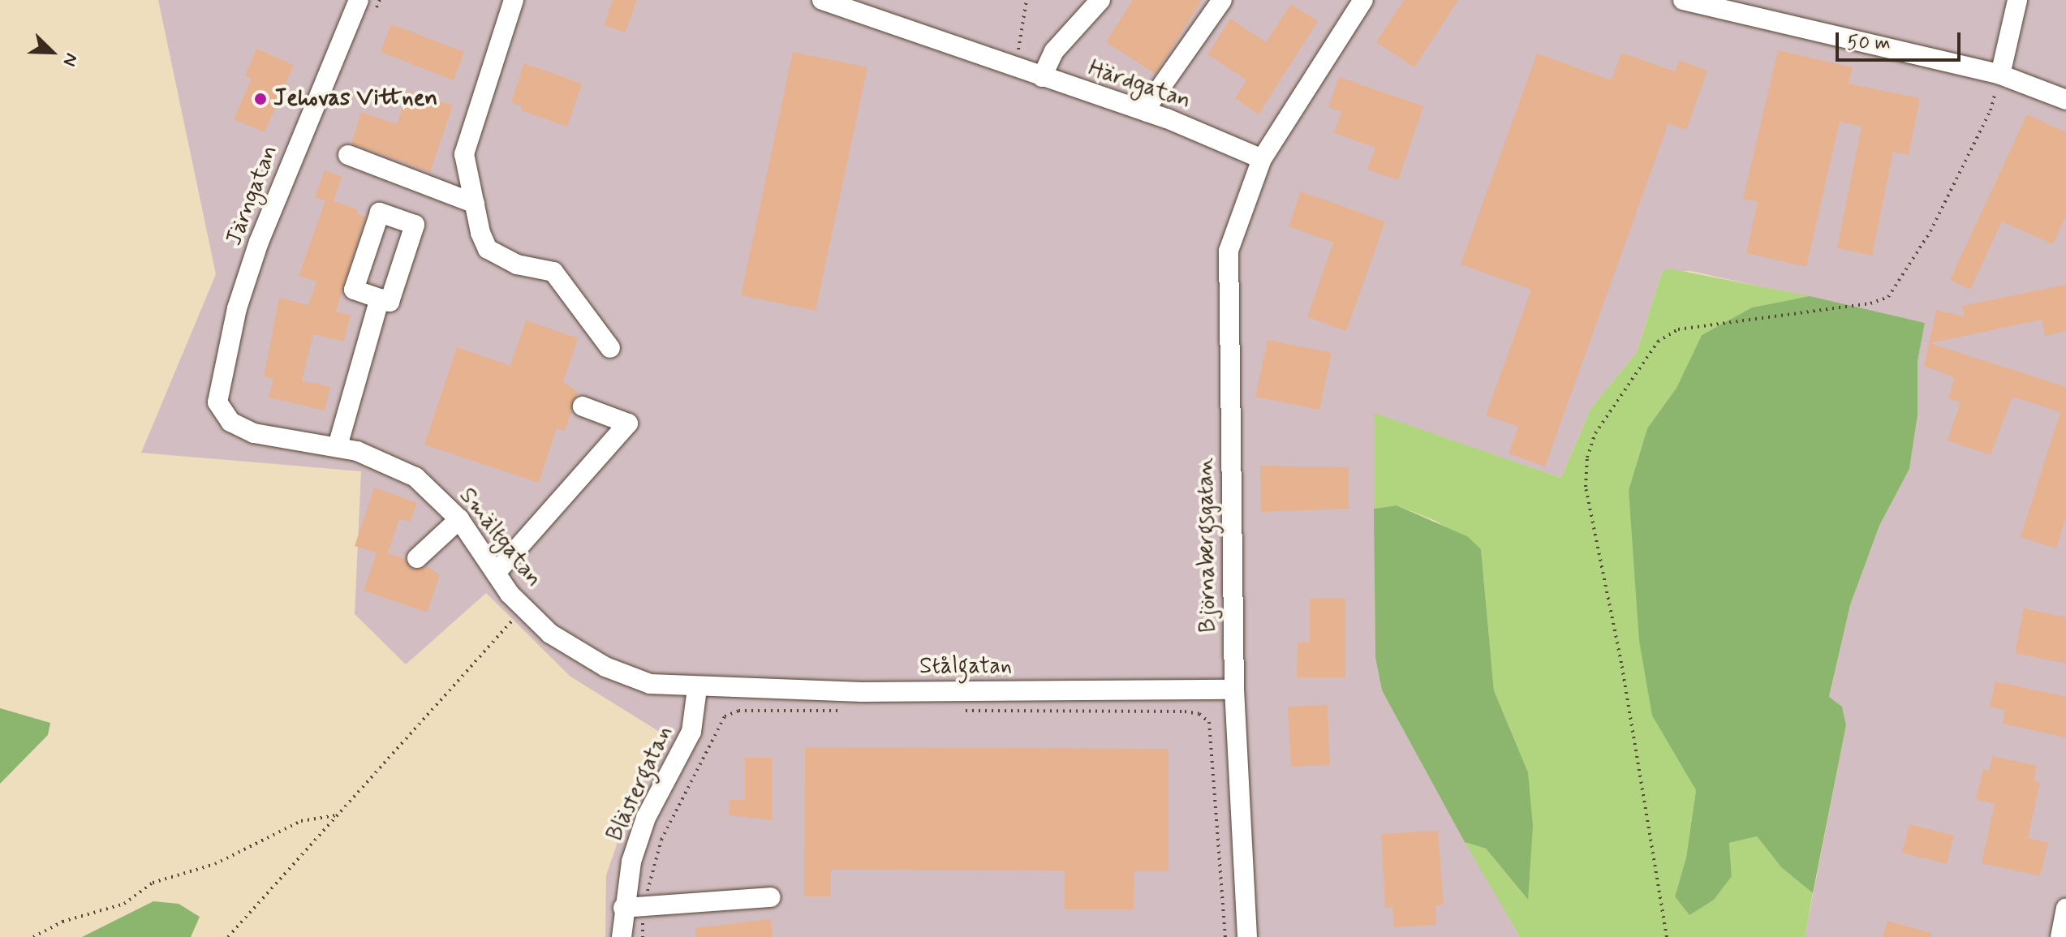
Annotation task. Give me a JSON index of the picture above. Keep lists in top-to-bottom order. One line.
{"streets":{"street":["Härdgatan","Järngatan","Smältgatan","Björnabergsgatan","Stålgatan","Blästergatan"]},"crossings":[["Härdgatan","Björnabergsgatan"],["Järngatan","Smältgatan"],["Smältgatan","Stålgatan"],["Smältgatan","Blästergatan"],["Björnabergsgatan","Stålgatan"],["Stålgatan","Blästergatan"]],"places":["Jehovas Vittnen"],"scale_bar":"50 m","north":"bottom right"}
